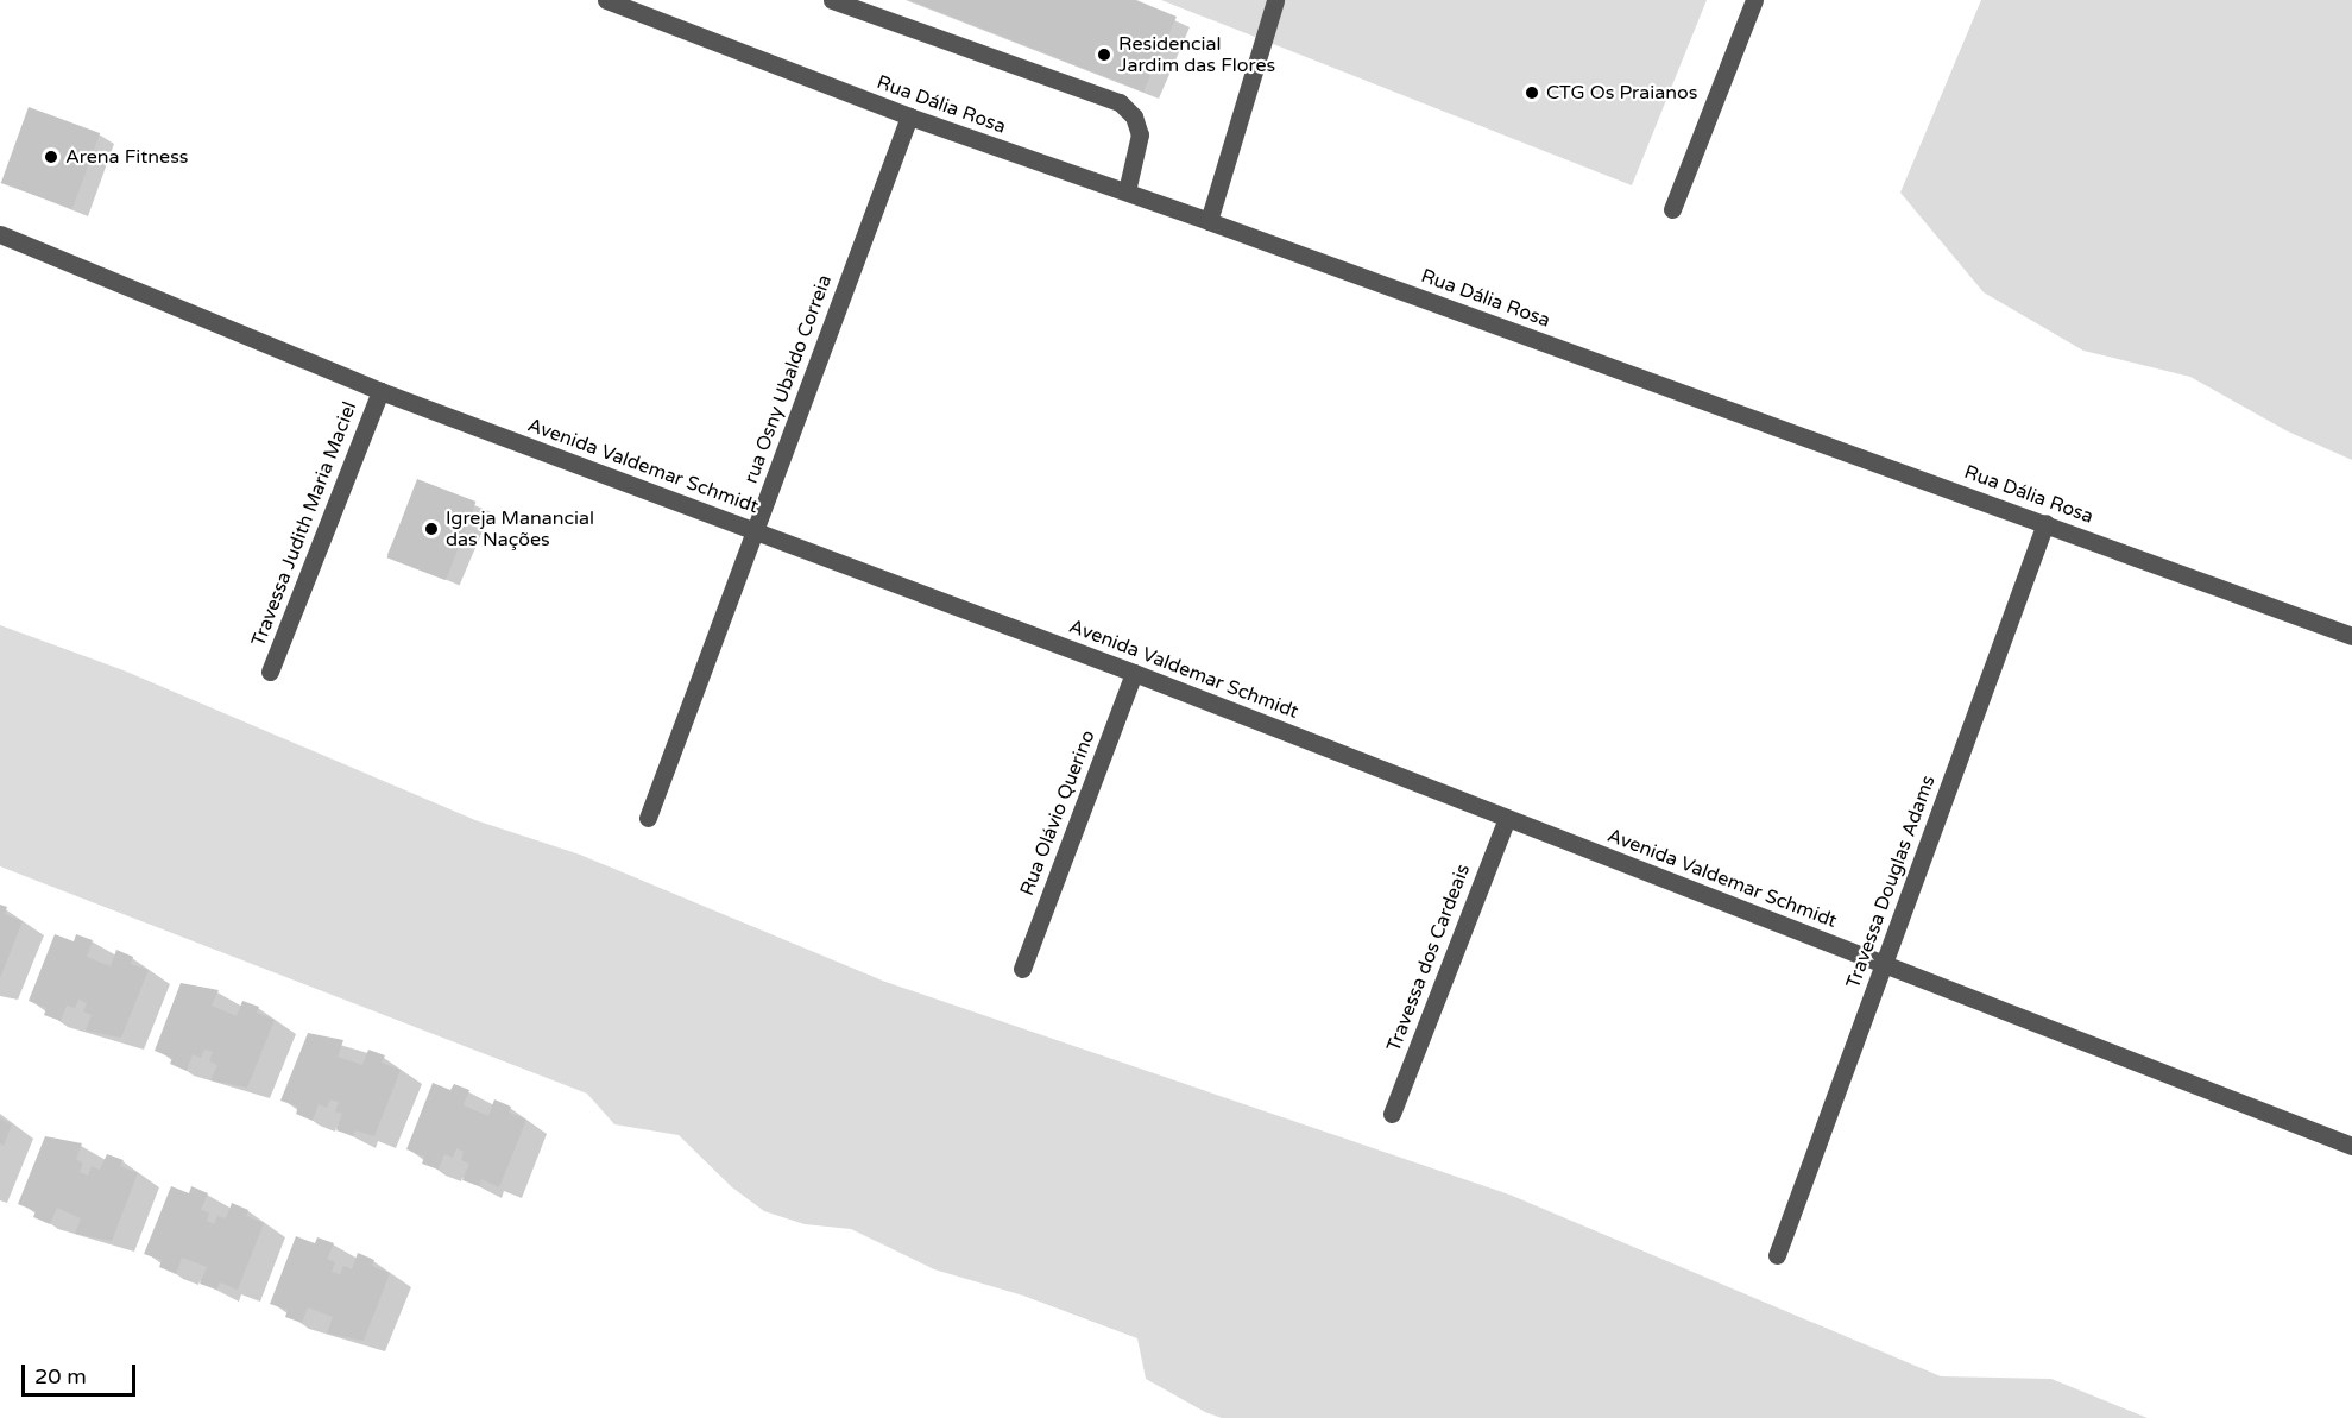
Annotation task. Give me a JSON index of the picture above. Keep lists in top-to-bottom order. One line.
{"streets":{"street":["Rua Dália Rosa","rua Osny Ubaldo Correia","Avenida Valdemar Schmidt","Travessa Judith Maria Maciel","Rua Olávio Querino","Travessa Douglas Adams","Travessa dos Cardeais"]},"crossings":[["Rua Dália Rosa","rua Osny Ubaldo Correia"],["Rua Dália Rosa","Travessa Douglas Adams"],["rua Osny Ubaldo Correia","Avenida Valdemar Schmidt"],["Avenida Valdemar Schmidt","Travessa Judith Maria Maciel"],["Avenida Valdemar Schmidt","Rua Olávio Querino"],["Avenida Valdemar Schmidt","Travessa Douglas Adams"],["Avenida Valdemar Schmidt","Travessa dos Cardeais"]],"places":["Residencial Jardim das Flores","CTG Os Praianos","Arena Fitness","Igreja Manancial das Nações"],"scale_bar":"20 m"}
